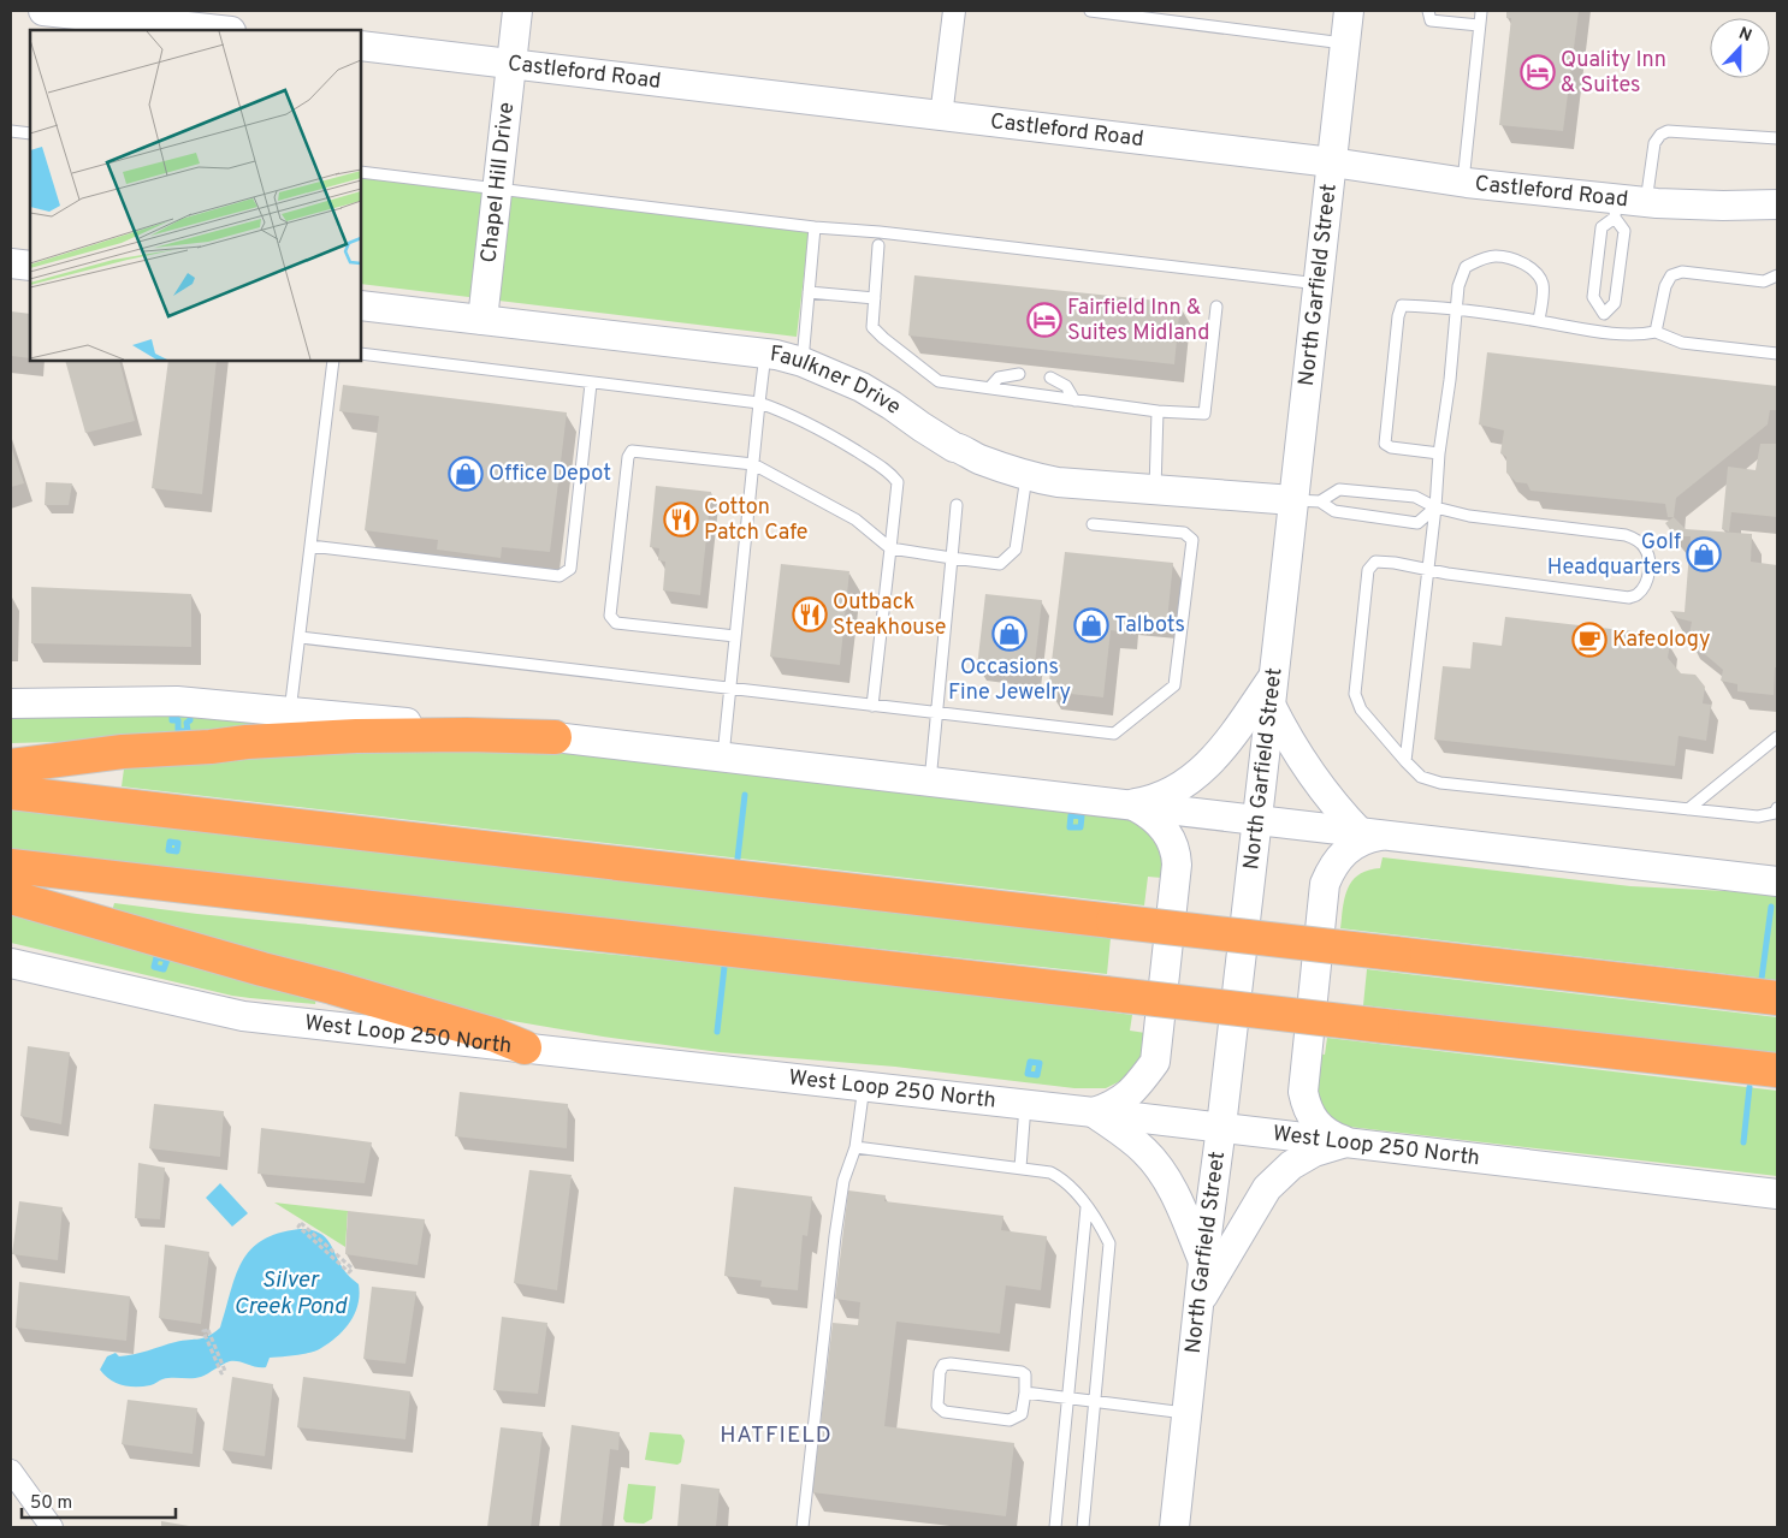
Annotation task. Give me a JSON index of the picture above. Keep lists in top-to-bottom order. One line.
{"streets":{"main road":["Castleford Road","Chapel Hill Drive","North Garfield Street","Faulkner Drive","West Loop 250 North"]},"crossings":[["Castleford Road","Chapel Hill Drive"],["Castleford Road","North Garfield Street"],["Chapel Hill Drive","Faulkner Drive"],["North Garfield Street","Faulkner Drive"],["North Garfield Street","West Loop 250 North"]],"districts":["HATFIELD"],"water":["Silver Creek Pond"],"places":{"hotel":["Quality Inn & Suites","Fairfield Inn & Suites Midland"],"shop":["Office Depot","Golf Headquarters","Talbots","Occasions Fine Jewelry"],"restaurant":["Cotton Patch Cafe","Outback Steakhouse"],"cafe":["Kafeology"]},"scale_bar":"50 m","north":"top"}
